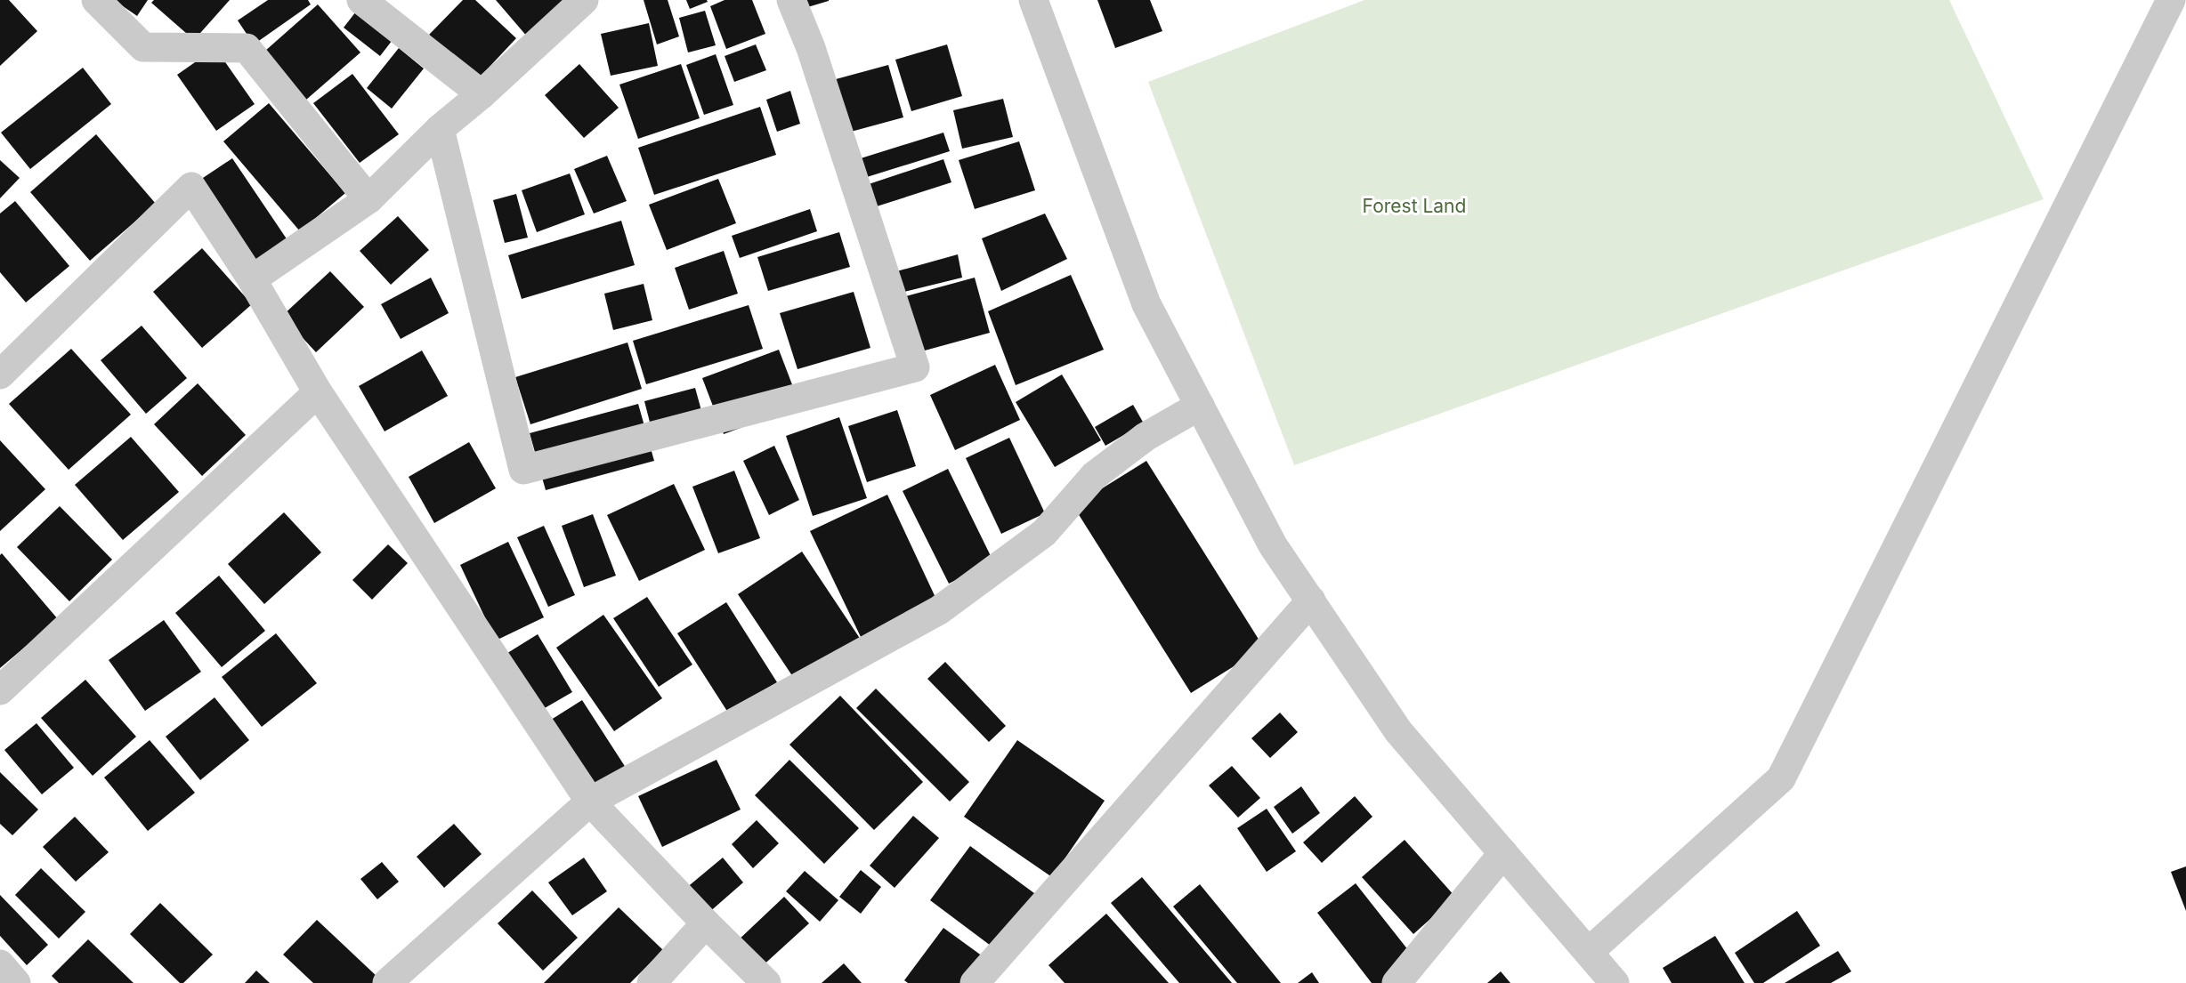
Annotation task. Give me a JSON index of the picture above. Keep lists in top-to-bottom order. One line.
{"parks":["Forest Land"]}
